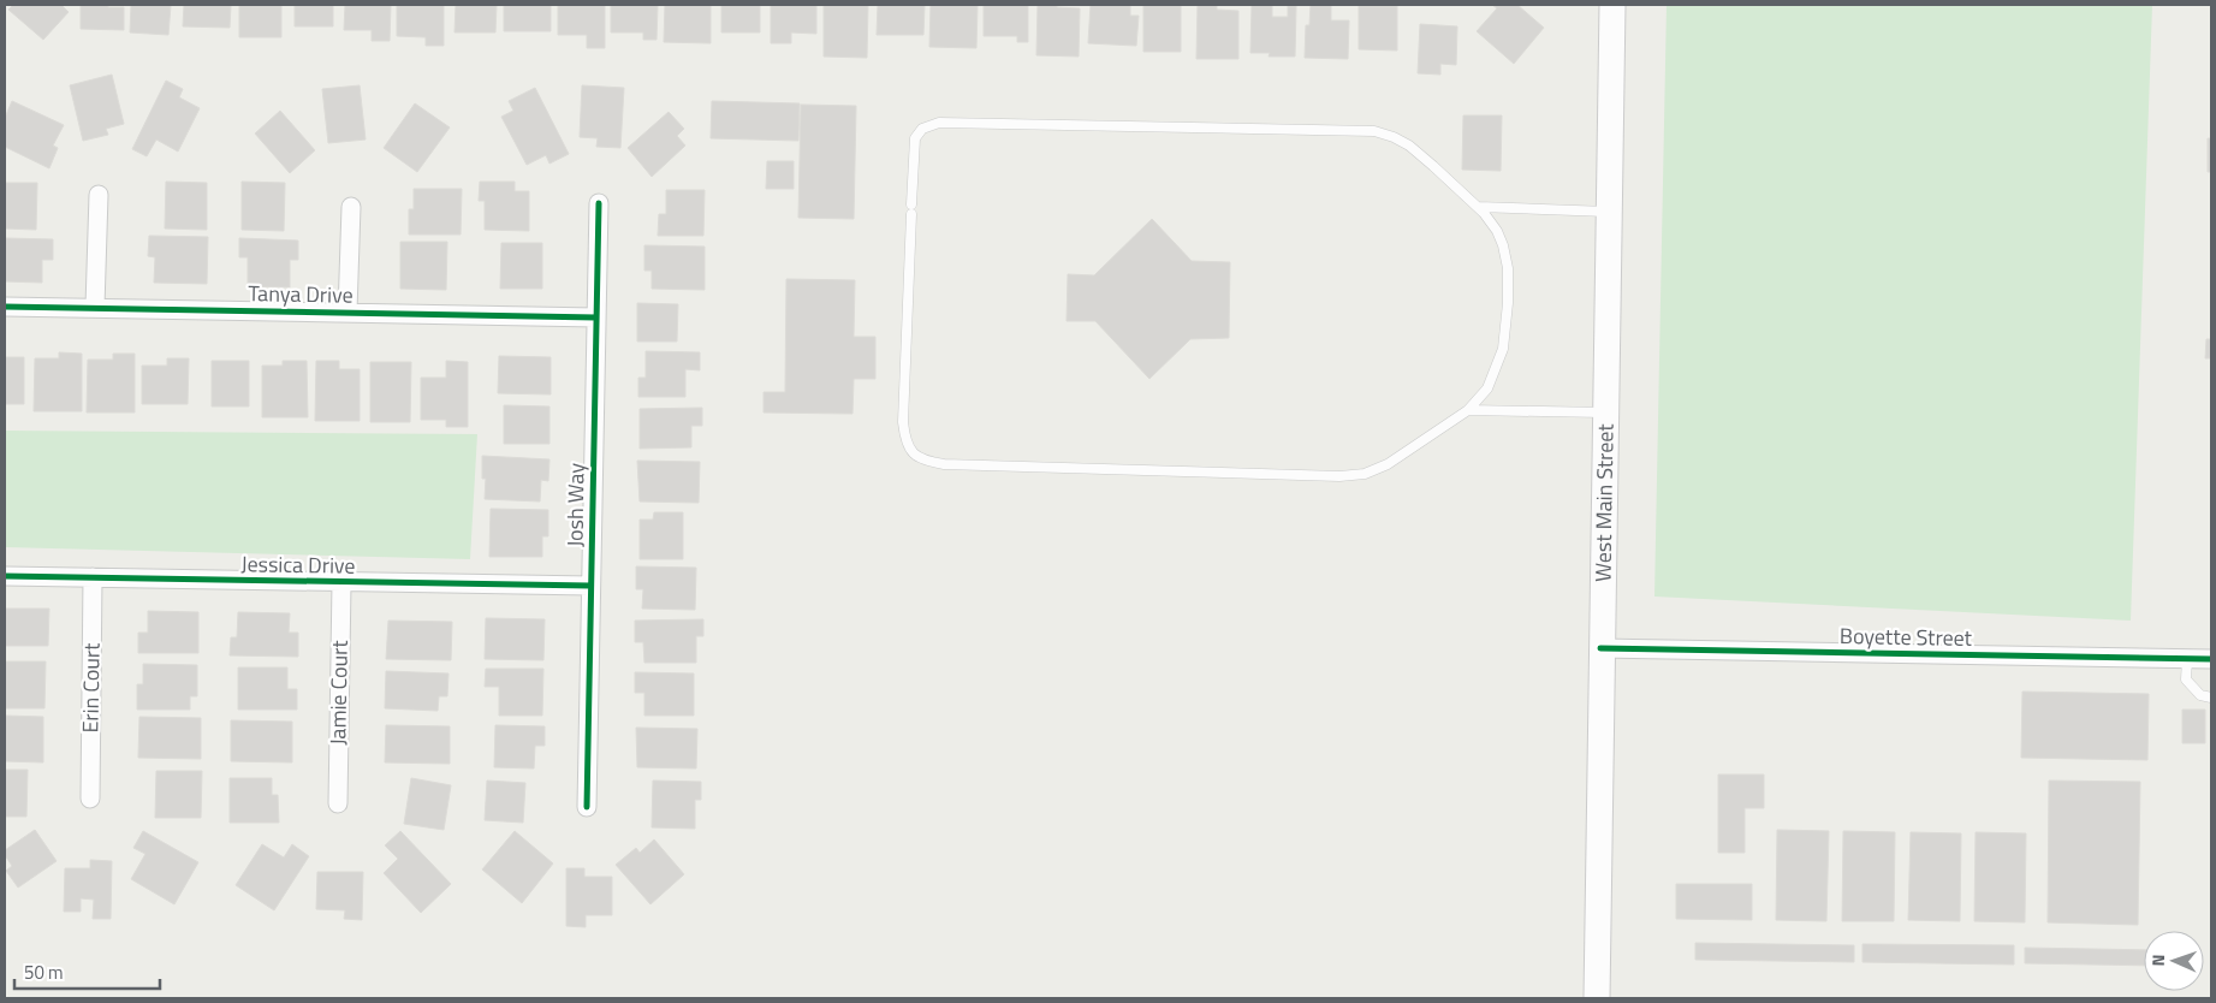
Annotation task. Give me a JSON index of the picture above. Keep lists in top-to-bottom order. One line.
{"streets":{"main road":["West Main Street"],"street":["Tanya Drive","Josh Way","Jessica Drive","Boyette Street","Erin Court","Jamie Court"]},"crossings":[["Tanya Drive","Josh Way"],["West Main Street","Boyette Street"],["Josh Way","Jessica Drive"],["Jessica Drive","Erin Court"],["Jessica Drive","Jamie Court"]],"scale_bar":"50 m","north":"left"}
